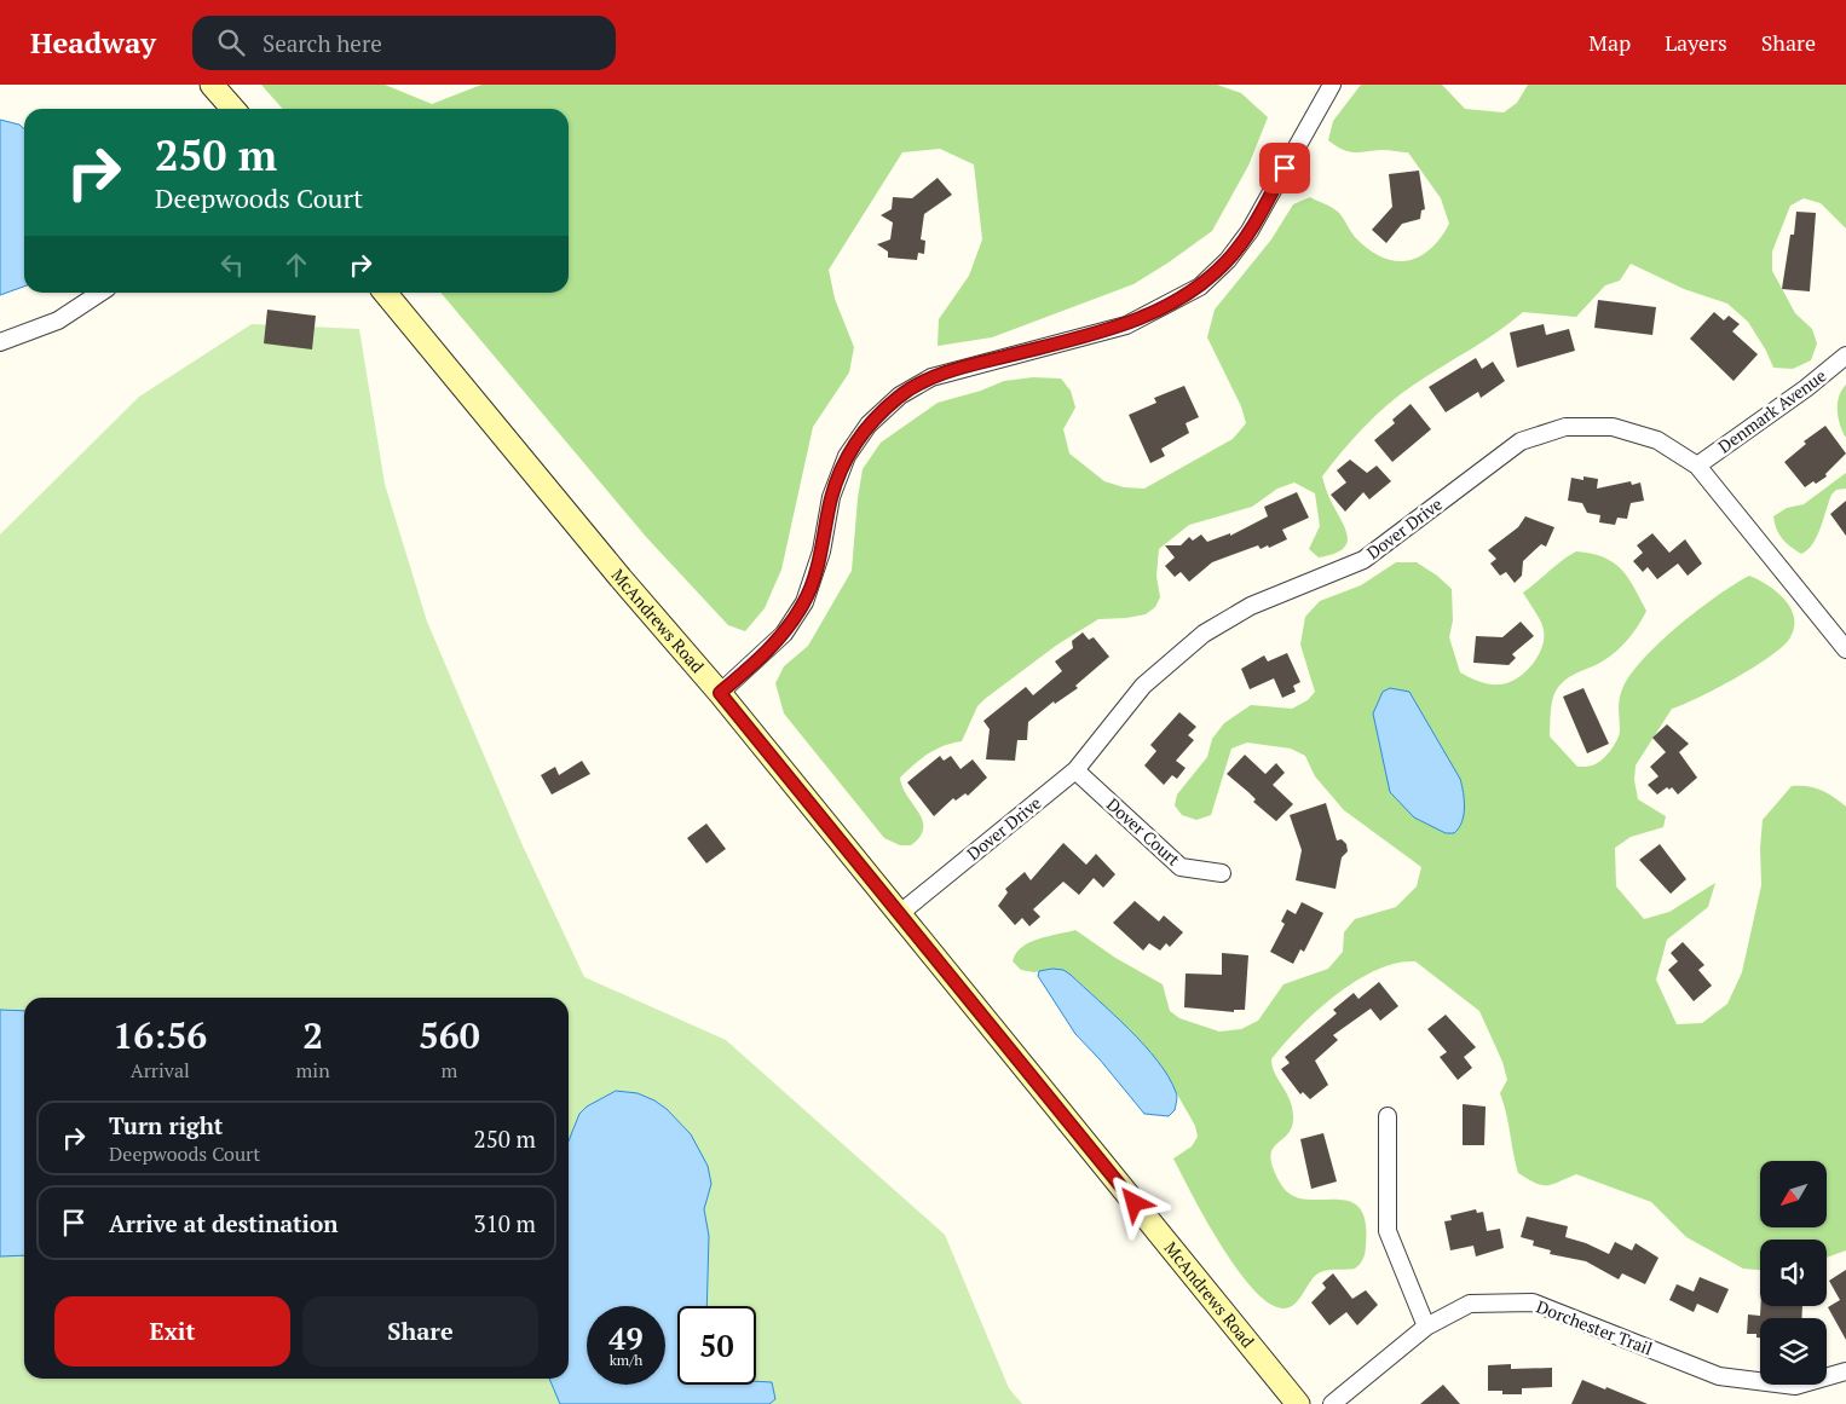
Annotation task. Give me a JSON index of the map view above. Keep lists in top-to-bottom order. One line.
{"streets":{"main road":["McAndrews Road"],"street":["Denmark Avenue","Dover Drive","Dover Court","Dorchester Trail"]},"crossings":[["Denmark Avenue","Dover Drive"],["Dover Drive","McAndrews Road"],["Dover Drive","Dover Court"]],"north":"bottom left","page":{"header":"Headway","search":"Search here","nav":["Map","Layers","Share"],"turn":["250 m","Deepwoods Court"],"eta":["16:56","Arrival","2","min","560","m"],"list":[{"name":"Turn right","note":"Deepwoods Court","value":"250 m"},{"name":"Arrive at destination","value":"310 m"}],"buttons":["Exit","Share"],"speed":"49 km/h","limit":"50"}}
